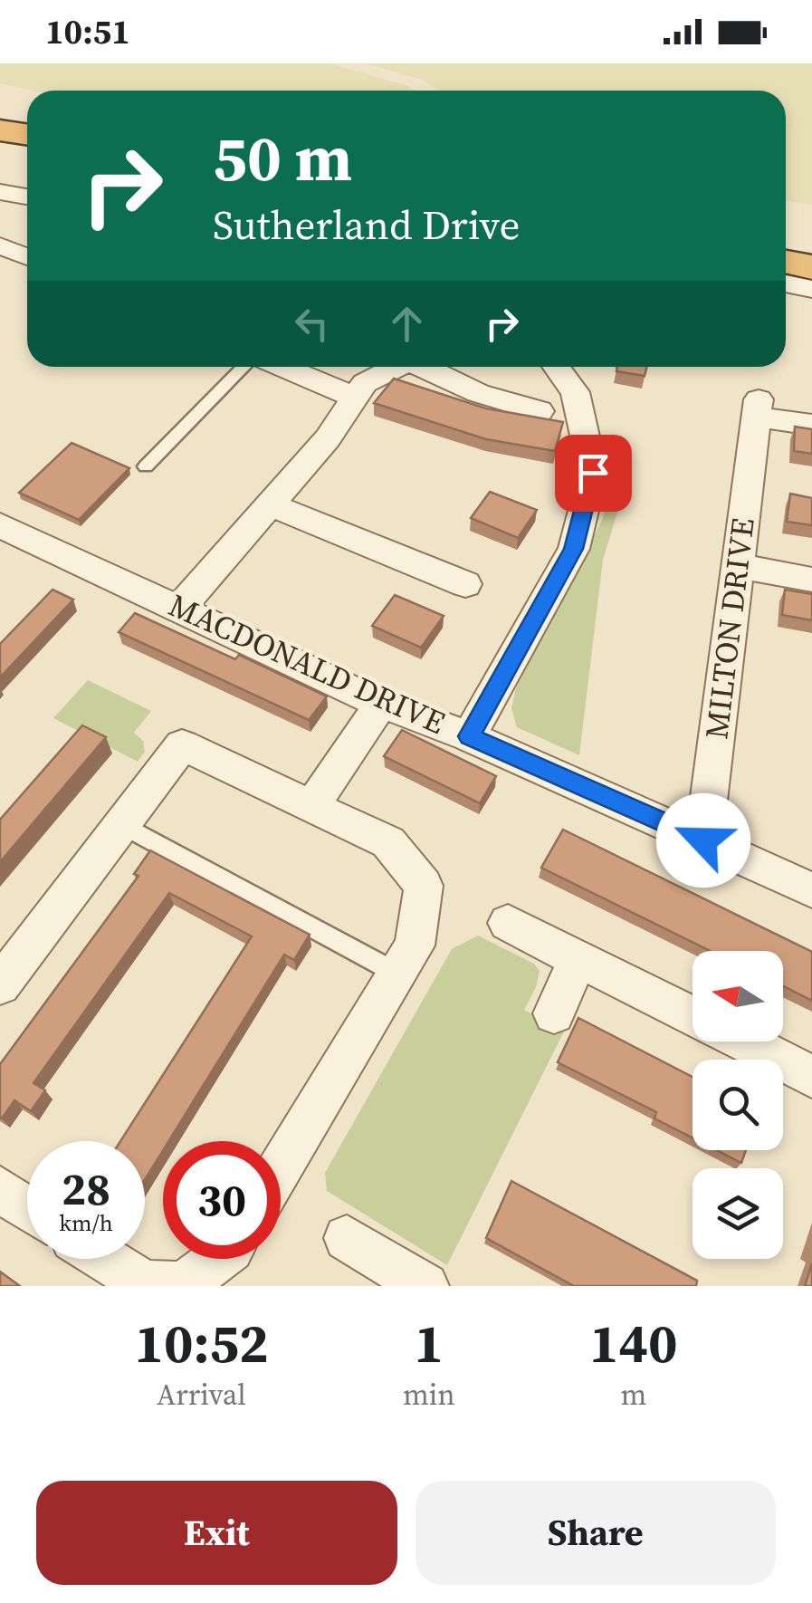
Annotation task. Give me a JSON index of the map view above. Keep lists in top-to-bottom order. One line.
{"streets":{"street":["MILTON DRIVE","MACDONALD DRIVE"]},"crossings":[["MILTON DRIVE","MACDONALD DRIVE"]],"north":"left","page":{"status":"10:51","turn":["50 m","Sutherland Drive"],"speed":"28 km/h","limit":"30","eta":["10:52","Arrival","1","min","140","m"],"buttons":["Exit","Share"]}}
